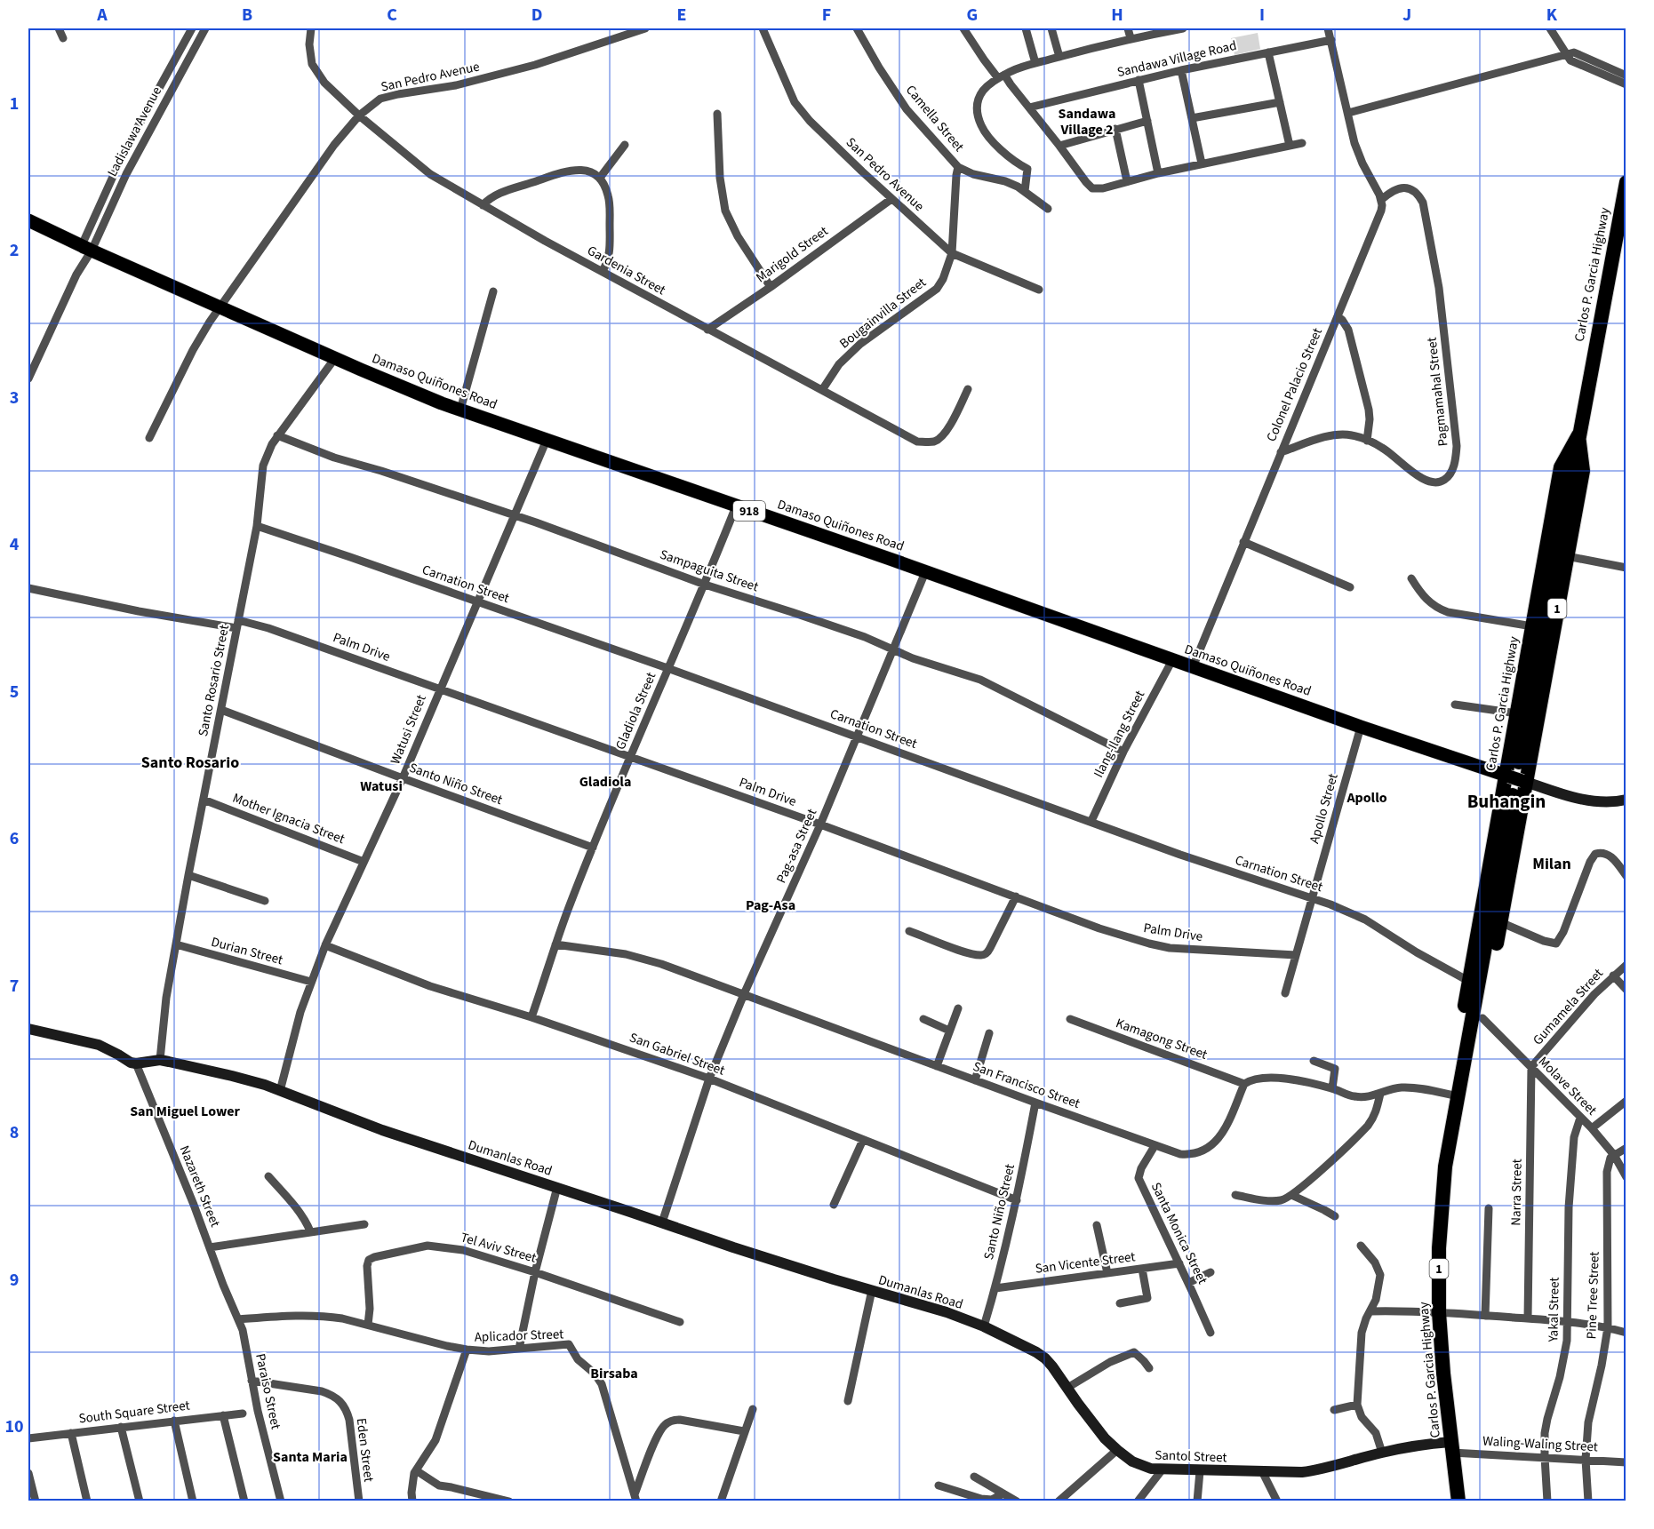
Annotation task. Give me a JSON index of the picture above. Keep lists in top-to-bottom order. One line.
{"streets":{"highway":["Carlos P. Garcia Highway","1"],"main road":["Damaso Quiñones Road","918","Dumanlas Road","Santol Street"],"street":["Sandawa Village Road","San Pedro Avenue","Camella Street","Ladislawa Avenue","Marigold Street","Gardenia Street","Bougainvilla Street","Colonel Palacio Street","Pagmamahal Street","Sampaguita Street","Carnation Street","Palm Drive","Santo Rosario Street","Gladiola Street","Watusi Street","Ilang-Ilang Street","Santo Niño Street","Apollo Street","Mother Ignacia Street","Pag-asa Street","Durian Street","Gumamela Street","Kamagong Street","San Gabriel Street","San Francisco Street","Molave Street","Nazareth Street","Narra Street","Santa Monica Street","Tel Aviv Street","San Vicente Street","Pine Tree Street","Yakal Street","Aplicador Street","Paraiso Street","South Square Street","Waling-Waling Street","Eden Street"]},"crossings":[["San Pedro Avenue","Marigold Street"],["San Pedro Avenue","Gardenia Street"],["San Pedro Avenue","Bougainvilla Street"],["San Pedro Avenue","Damaso Quiñones Road"],["Camella Street","Bougainvilla Street"],["Ladislawa Avenue","Damaso Quiñones Road"],["Marigold Street","Gardenia Street"],["Gardenia Street","Bougainvilla Street"],["Carlos P. Garcia Highway","Damaso Quiñones Road"],["Carlos P. Garcia Highway","Carnation Street"],["Carlos P. Garcia Highway","Molave Street"],["Carlos P. Garcia Highway","Waling-Waling Street"],["Carlos P. Garcia Highway","Santol Street"],["Damaso Quiñones Road","Colonel Palacio Street"],["Damaso Quiñones Road","Santo Rosario Street"],["Damaso Quiñones Road","Gladiola Street"],["Damaso Quiñones Road","Watusi Street"],["Damaso Quiñones Road","Ilang-Ilang Street"],["Damaso Quiñones Road","Apollo Street"],["Damaso Quiñones Road","Pag-asa Street"],["Colonel Palacio Street","Pagmamahal Street"],["Sampaguita Street","Santo Rosario Street"],["Sampaguita Street","Gladiola Street"],["Sampaguita Street","Watusi Street"],["Sampaguita Street","Ilang-Ilang Street"],["Sampaguita Street","Pag-asa Street"],["Carnation Street","Santo Rosario Street"],["Carnation Street","Gladiola Street"],["Carnation Street","Watusi Street"],["Carnation Street","Ilang-Ilang Street"],["Carnation Street","Apollo Street"],["Carnation Street","Pag-asa Street"],["Palm Drive","Santo Rosario Street"],["Palm Drive","Gladiola Street"],["Palm Drive","Watusi Street"],["Palm Drive","Apollo Street"],["Palm Drive","Pag-asa Street"],["Santo Rosario Street","Santo Niño Street"],["Santo Rosario Street","Mother Ignacia Street"],["Santo Rosario Street","Durian Street"],["Santo Rosario Street","Dumanlas Road"],["Gladiola Street","Santo Niño Street"],["Gladiola Street","San Gabriel Street"],["Gladiola Street","San Francisco Street"],["Watusi Street","Santo Niño Street"],["Watusi Street","Mother Ignacia Street"],["Watusi Street","Durian Street"],["Watusi Street","San Gabriel Street"],["Watusi Street","Dumanlas Road"],["Santo Niño Street","San Gabriel Street"],["Santo Niño Street","San Francisco Street"],["Santo Niño Street","Dumanlas Road"],["Santo Niño Street","San Vicente Street"],["Santo Niño Street","Santol Street"],["Pag-asa Street","San Gabriel Street"],["Pag-asa Street","San Francisco Street"],["Pag-asa Street","Dumanlas Road"],["Gumamela Street","Molave Street"],["Gumamela Street","Narra Street"],["Kamagong Street","San Francisco Street"],["San Francisco Street","Santa Monica Street"],["Molave Street","Narra Street"],["Molave Street","Pine Tree Street"],["Molave Street","Yakal Street"],["Dumanlas Road","Nazareth Street"],["Dumanlas Road","Santol Street"],["Nazareth Street","Aplicador Street"],["Nazareth Street","Paraiso Street"],["Santa Monica Street","San Vicente Street"],["Tel Aviv Street","Aplicador Street"],["Pine Tree Street","Waling-Waling Street"],["Yakal Street","Waling-Waling Street"],["Aplicador Street","Paraiso Street"],["Paraiso Street","Eden Street"],["Waling-Waling Street","Santol Street"]],"districts":["Sandawa Village 2","Santo Rosario","Gladiola","Watusi","Apollo","Buhangin","Milan","Pag-Asa","San Miguel Lower","Birsaba","Santa Maria"],"grid":{"columns":["A","B","C","D","E","F","G","H","I","J","K"],"rows":["1","2","3","4","5","6","7","8","9","10"]}}
